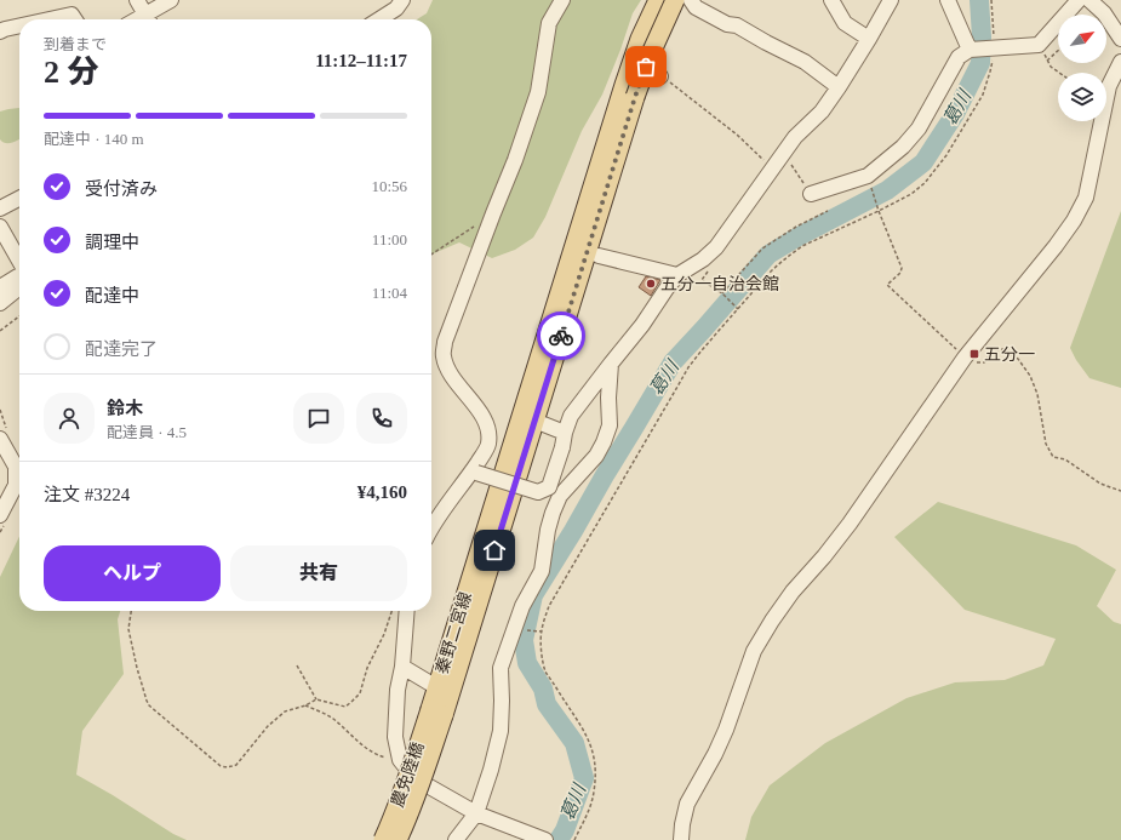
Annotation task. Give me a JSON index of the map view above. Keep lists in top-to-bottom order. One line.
{"streets":{"main road":["秦野二宮線","農免陸橋"]},"crossings":[["秦野二宮線","農免陸橋"]],"water":["葛川"],"places":{"other":["五分一自治会館"],"transit":["五分一"]},"north":"top right","page":{"heading":["2 分","到着まで","11:12–11:17"],"panel":["鈴木","配達員 · 4.5","注文 #3224","¥4,160"],"bar":"配達中 · 140 m","list":[["受付済み","10:56"],["調理中","11:00"],["配達中","11:04"],"配達完了"],"buttons":["ヘルプ","共有"]}}
